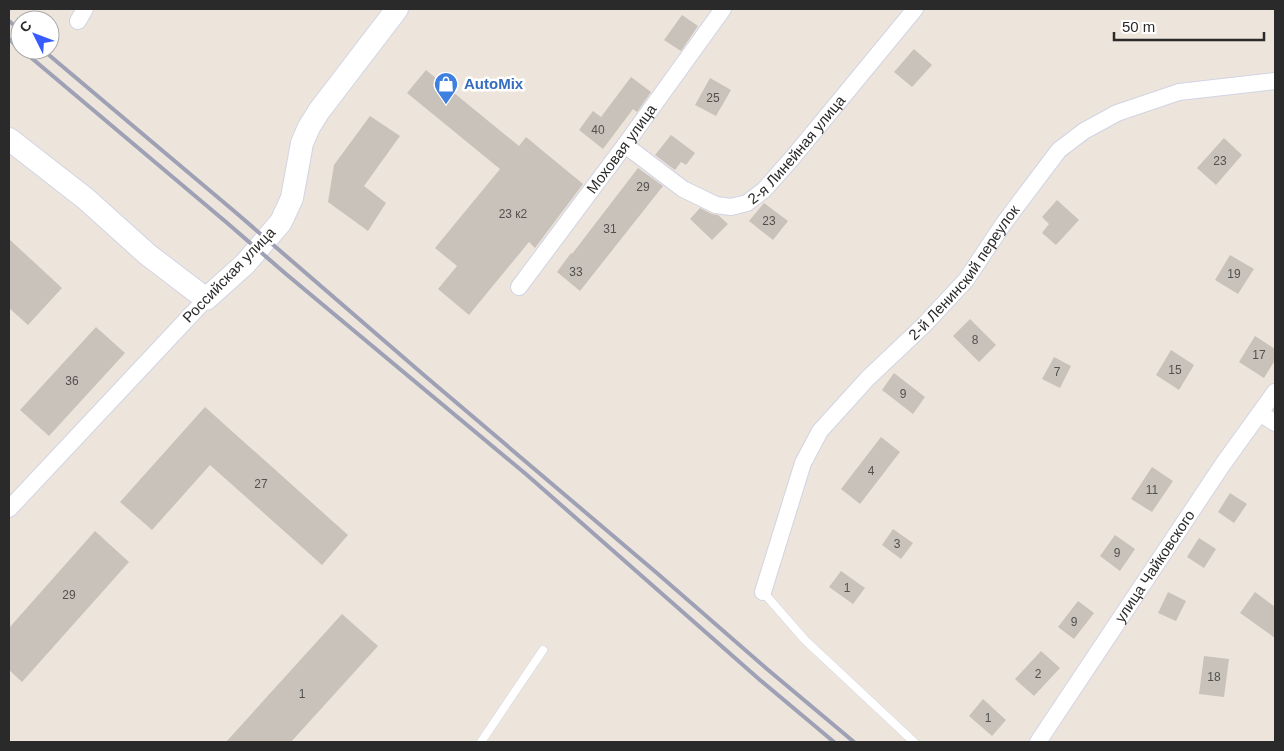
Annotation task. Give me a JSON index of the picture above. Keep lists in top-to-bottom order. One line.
{"streets":{"main road":["Российская улица"],"street":["2-я Линейная улица","Моховая улица","2-й Ленинский переулок","улица Чайковского"]},"crossings":[["2-я Линейная улица","Моховая улица"]],"places":{"shop":["AutoMix"]},"house_numbers":["25","40","23","29","23 к2","23","31","33","19","8","17","15","7","36","9","4","27","11","3","9","1","29","9","2","18","1","1"],"scale_bar":"50 m","north":"top left"}
